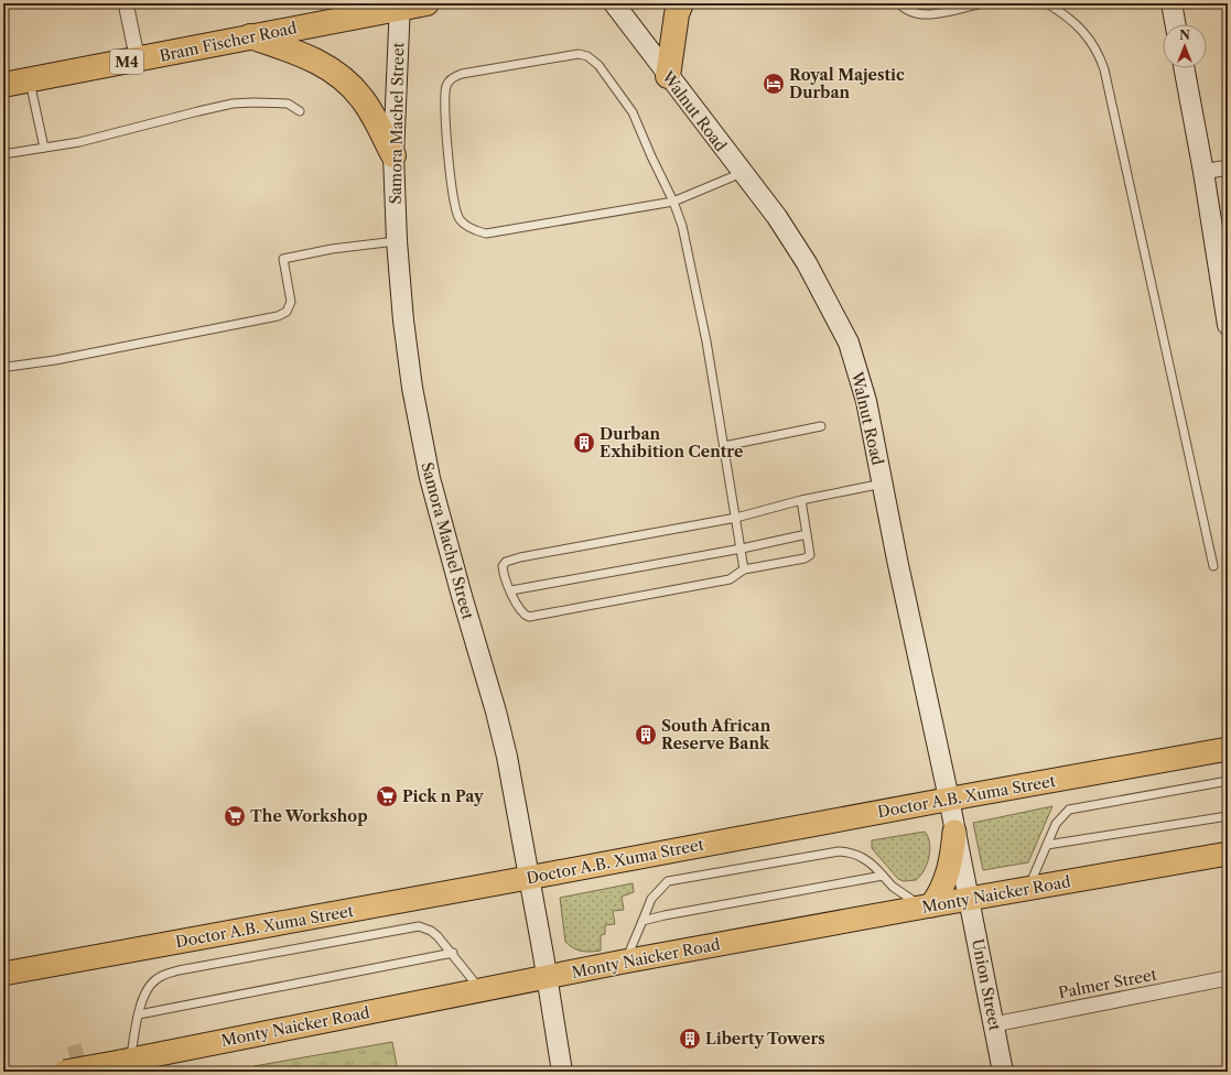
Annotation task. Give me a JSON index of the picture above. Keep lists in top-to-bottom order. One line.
{"streets":{"highway":["Bram Fischer Road","M4"],"main road":["Walnut Road","Samora Machel Street","Doctor A.B. Xuma Street","Monty Naicker Road","Union Street"],"street":["Palmer Street"]},"crossings":[["Bram Fischer Road","Samora Machel Street"],["Walnut Road","Doctor A.B. Xuma Street"],["Walnut Road","Monty Naicker Road"],["Walnut Road","Union Street"],["Samora Machel Street","Doctor A.B. Xuma Street"],["Samora Machel Street","Monty Naicker Road"],["Monty Naicker Road","Union Street"],["Palmer Street","Union Street"]],"places":{"hotel":["Royal Majestic Durban"],"building":["Durban Exhibition Centre","South African Reserve Bank","Liberty Towers"],"supermarket":["Pick n Pay","The Workshop"]},"north":"top"}
